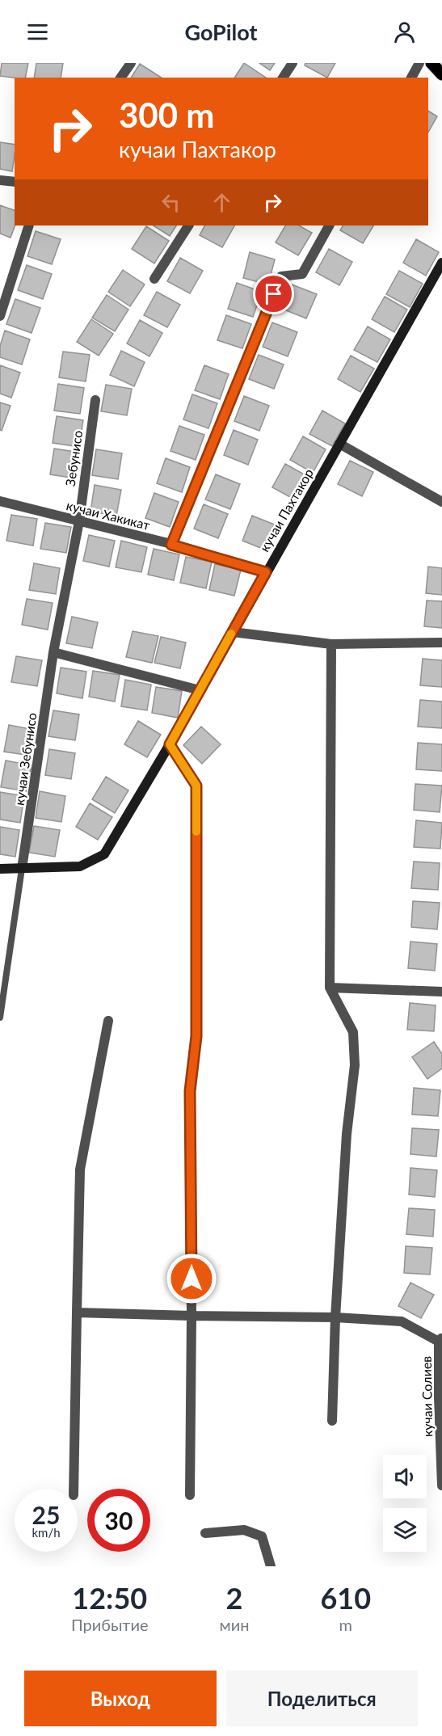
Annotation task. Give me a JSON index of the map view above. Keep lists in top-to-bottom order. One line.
{"streets":{"main road":["кучаи Пахтакор"],"street":["Зебунисо","кучаи Хакикат","кучаи Зебунисо","кучаи Солиев"]},"crossings":[["Зебунисо","кучаи Хакикат"],["Зебунисо","кучаи Зебунисо"],["кучаи Пахтакор","кучаи Хакикат"],["кучаи Пахтакор","кучаи Зебунисо"],["кучаи Хакикат","кучаи Зебунисо"]],"page":{"header":"GoPilot","turn":["300 m","кучаи Пахтакор"],"speed":"25 km/h","limit":"30","eta":["12:50","Прибытие","2","мин","610","m"],"buttons":["Выход","Поделиться"]}}
